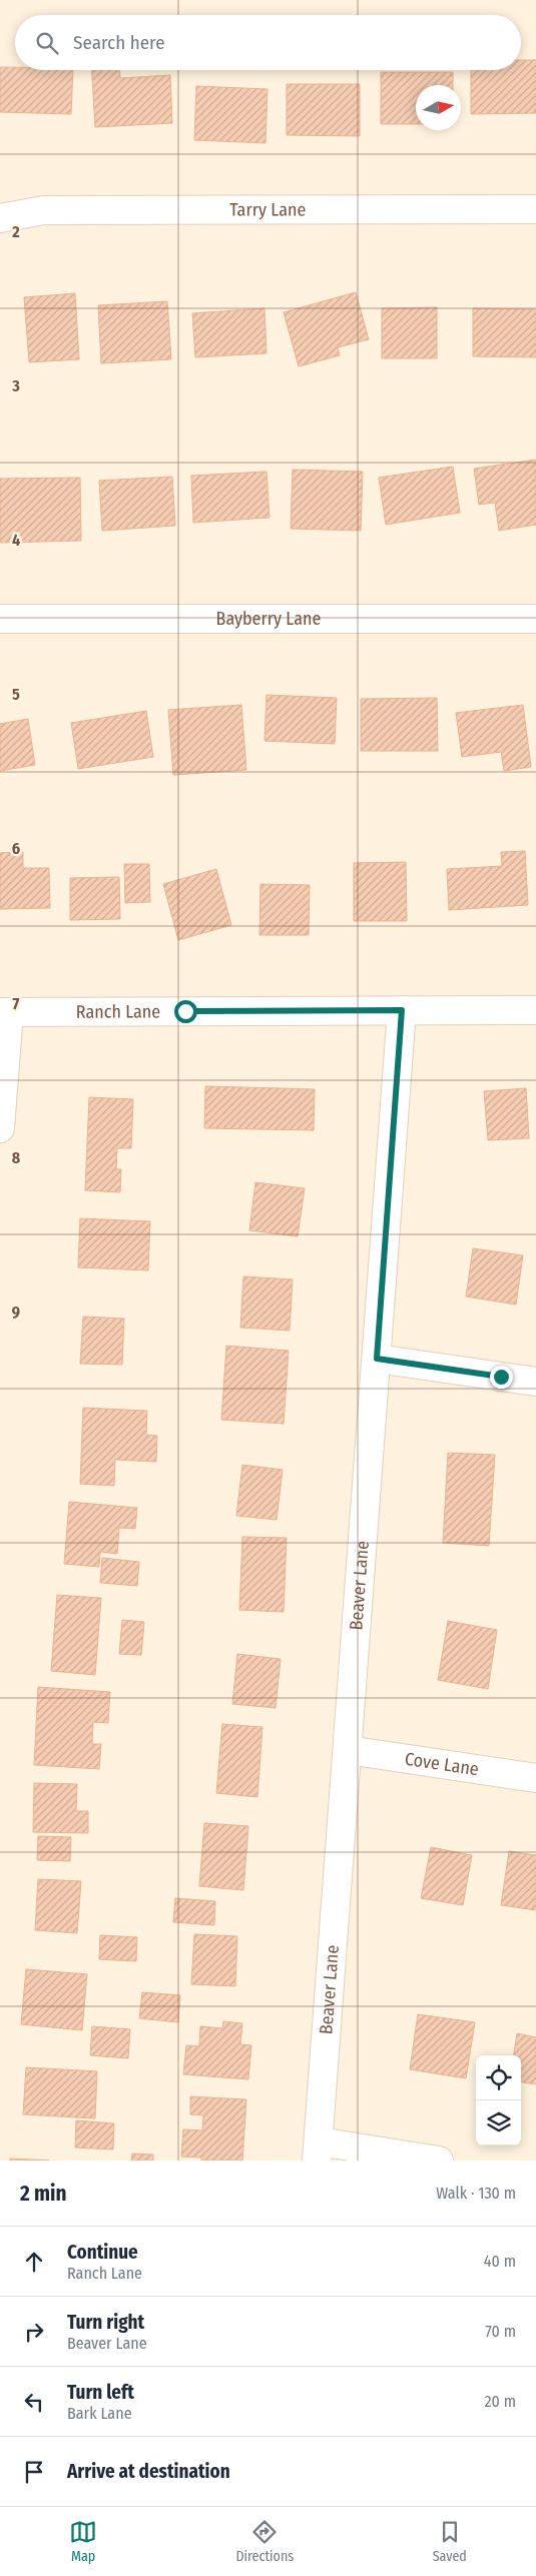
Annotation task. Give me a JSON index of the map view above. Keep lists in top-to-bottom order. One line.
{"streets":{"street":["Tarry Lane","Bayberry Lane","Ranch Lane","Beaver Lane","Cove Lane"]},"crossings":[["Ranch Lane","Beaver Lane"],["Beaver Lane","Cove Lane"]],"north":"right","page":{"search":"Search here","heading":["2 min","Walk · 130 m"],"list":[["Continue","Ranch Lane","40 m"],["Turn right","Beaver Lane","70 m"],["Turn left","Bark Lane","20 m"],"Arrive at destination"],"nav":["Map","Directions","Saved"]},"grid":{"rows":["2","3","4","5","6","7","8","9"]}}
